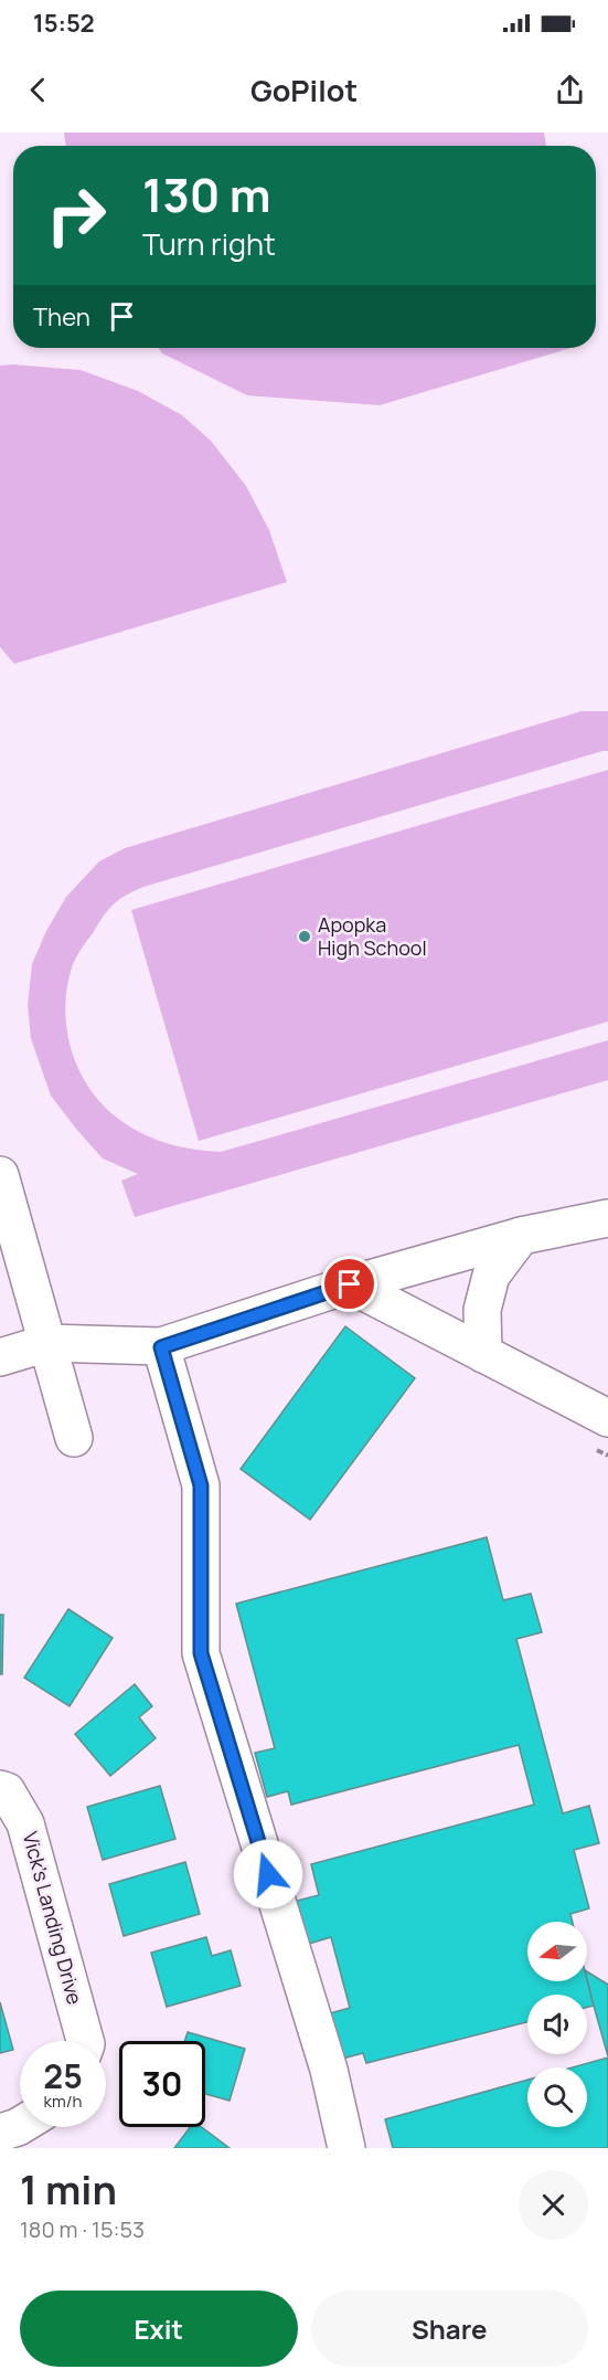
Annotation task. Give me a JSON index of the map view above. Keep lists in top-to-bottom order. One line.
{"streets":{"street":["Vick's Landing Drive"]},"places":["Apopka High School"],"north":"left","page":{"status":"15:52","header":"GoPilot","turn":["130 m","Turn right"],"then":"Then","speed":"25 km/h","limit":"30","heading":["1 min","180 m · 15:53"],"buttons":["Exit","Share"]}}
